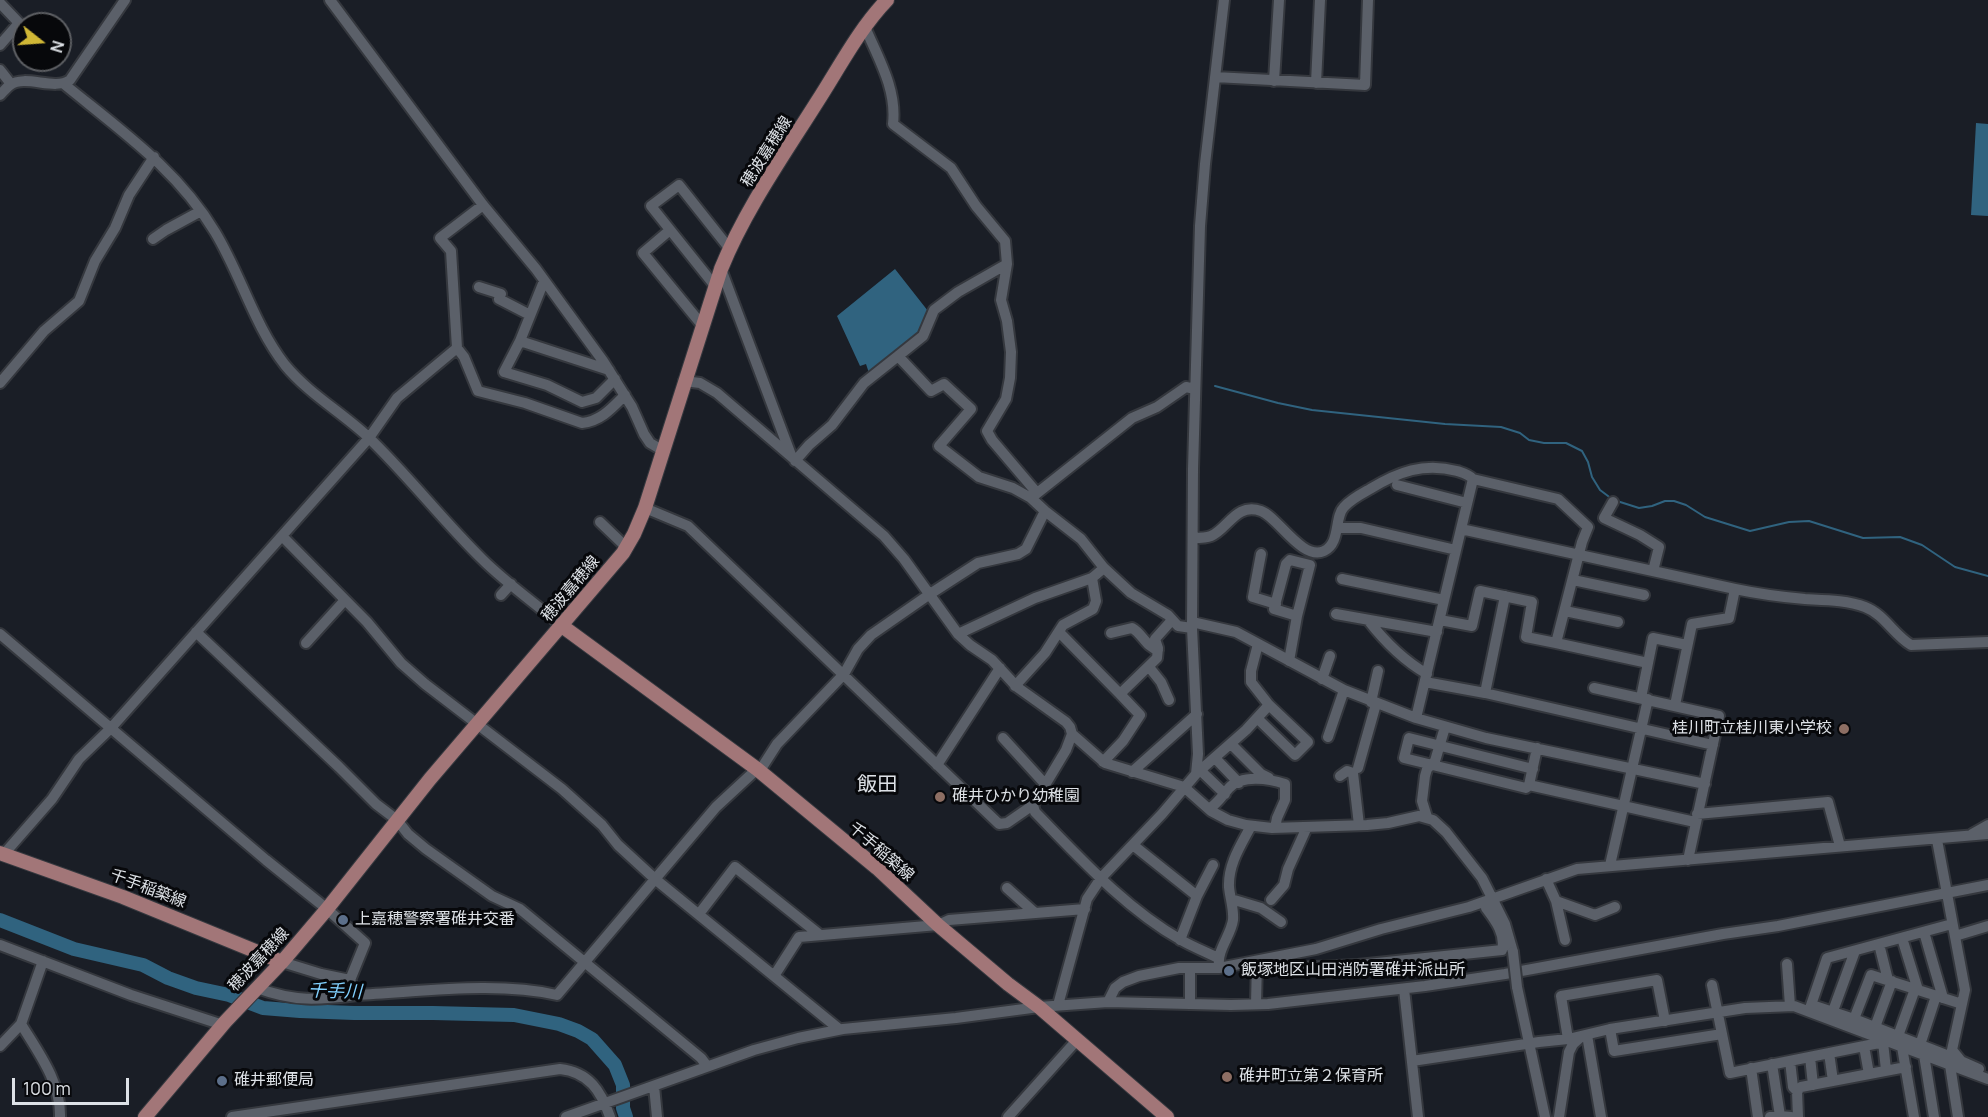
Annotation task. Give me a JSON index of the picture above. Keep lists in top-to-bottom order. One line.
{"streets":{"main road":["穂波嘉穂線","千手稲築線"]},"crossings":[["穂波嘉穂線","千手稲築線"]],"districts":["飯田"],"water":["千手川"],"places":["桂川町立桂川東小学校","碓井ひかり幼稚園","上嘉穂警察署碓井交番","飯塚地区山田消防署碓井派出所","碓井町立第２保育所","碓井郵便局"],"scale_bar":"100 m","north":"right"}
